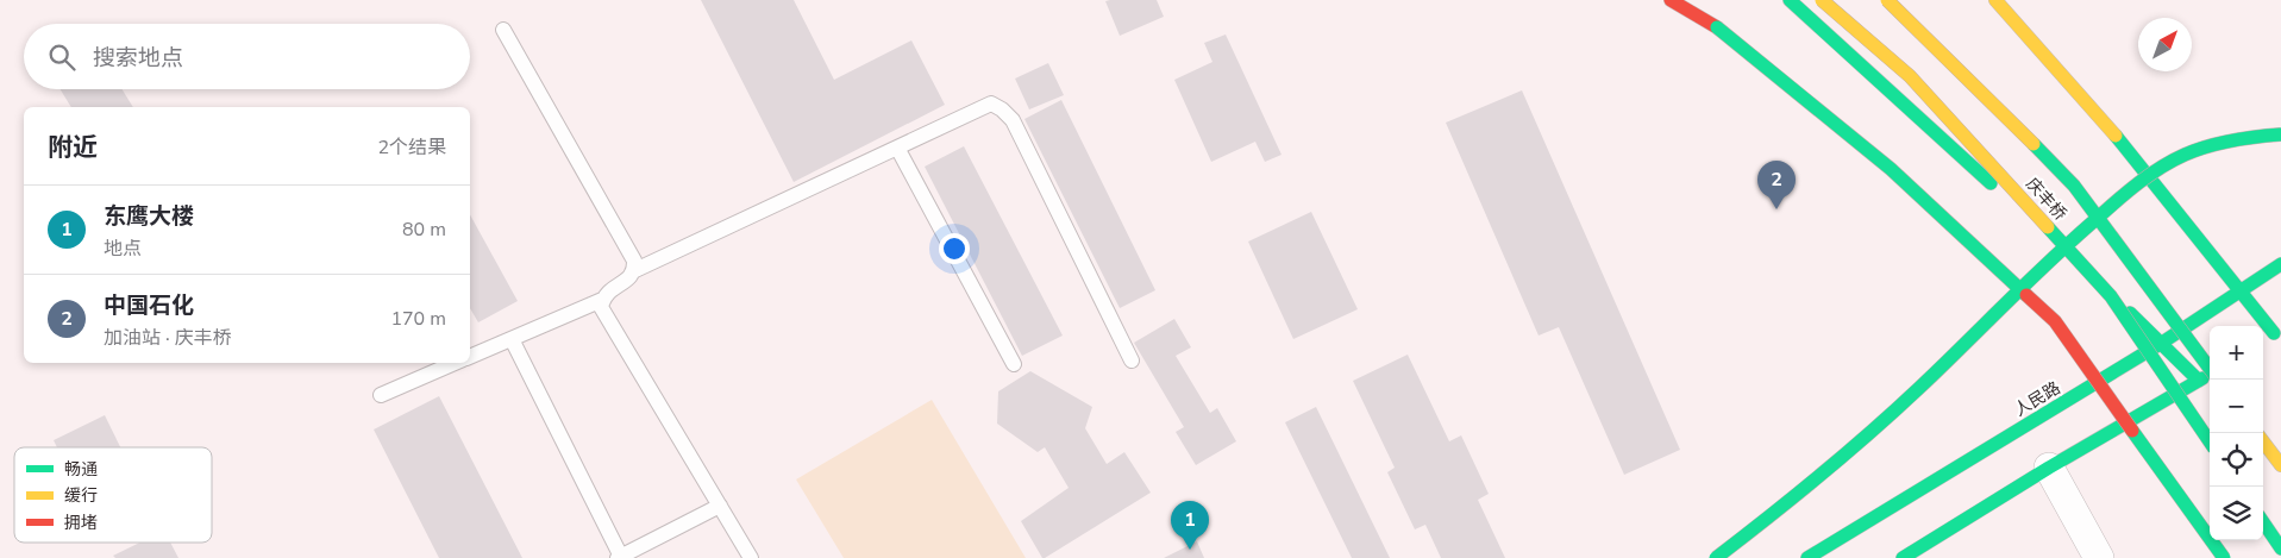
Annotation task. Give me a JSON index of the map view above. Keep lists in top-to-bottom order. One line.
{"streets":{"main road":["庆丰桥","人民路"]},"legend":["畅通","缓行","拥堵"],"north":"top right","page":{"search":"搜索地点","heading":["附近","2个结果"],"pins":["2","1"],"list":[{"mark":"1","name":"东鹰大楼","note":"地点","value":"80 m"},{"mark":"2","name":"中国石化","note":"加油站 · 庆丰桥","value":"170 m"}],"map_buttons":["+","−"]}}
